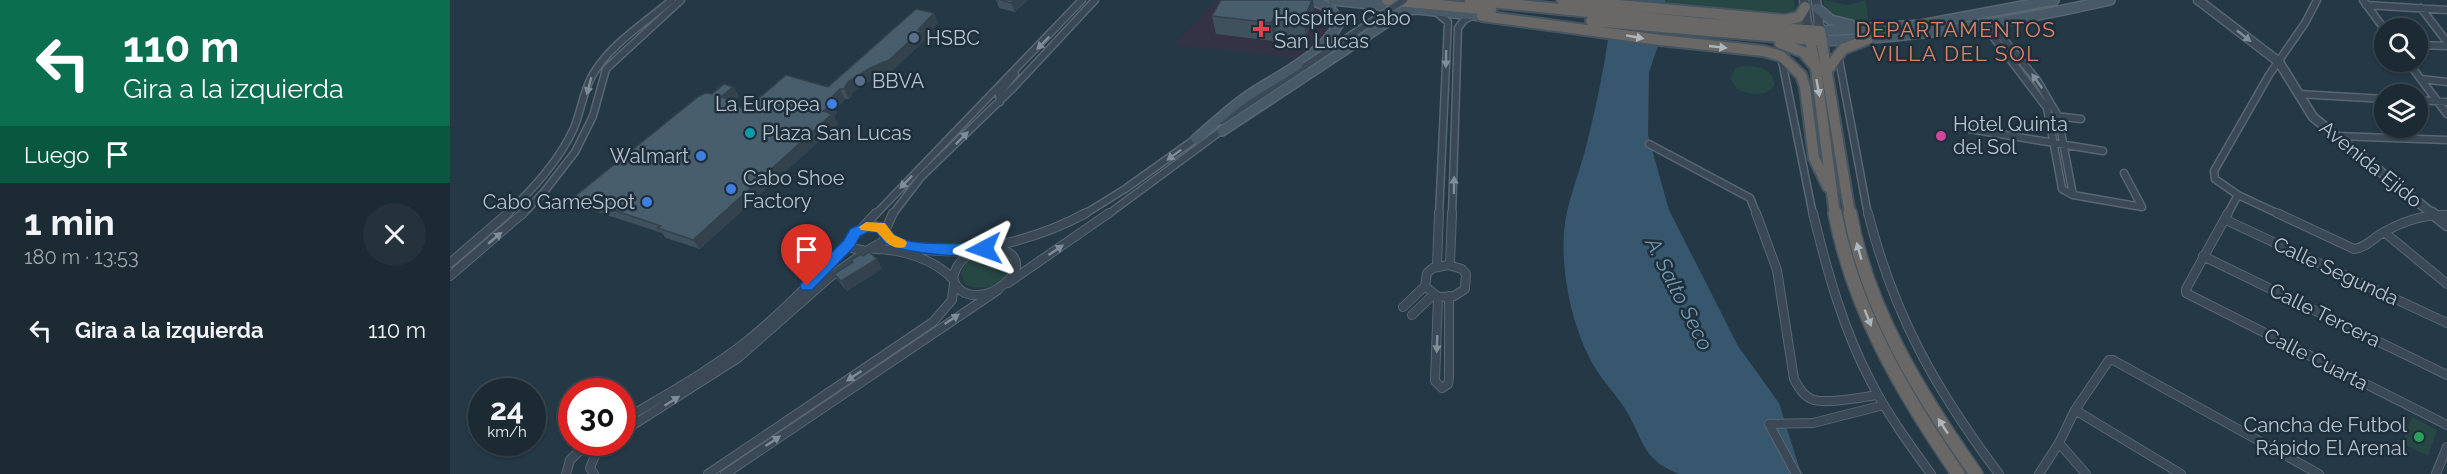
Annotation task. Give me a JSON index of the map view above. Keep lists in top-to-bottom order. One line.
{"streets":{"street":["Avenida Ejido","Calle Segunda","Calle Tercera","Calle Cuarta"]},"crossings":[["Calle Tercera","Calle Cuarta"]],"districts":["DEPARTAMENTOS VILLA DEL SOL"],"water":["A. Salto Seco"],"places":{"health":["Hospiten Cabo San Lucas"],"other":["HSBC","BBVA","La Europea","Plaza San Lucas","Hotel Quinta del Sol","Walmart","Cabo Shoe Factory","Cabo GameSpot","Cancha de Futbol Rápido El Arenal"]},"page":{"turn":["110 m","Gira a la izquierda"],"then":"Luego","heading":["1 min","180 m · 13:53"],"list":[{"name":"Gira a la izquierda","value":"110 m"}],"speed":"24 km/h","limit":"30"}}
